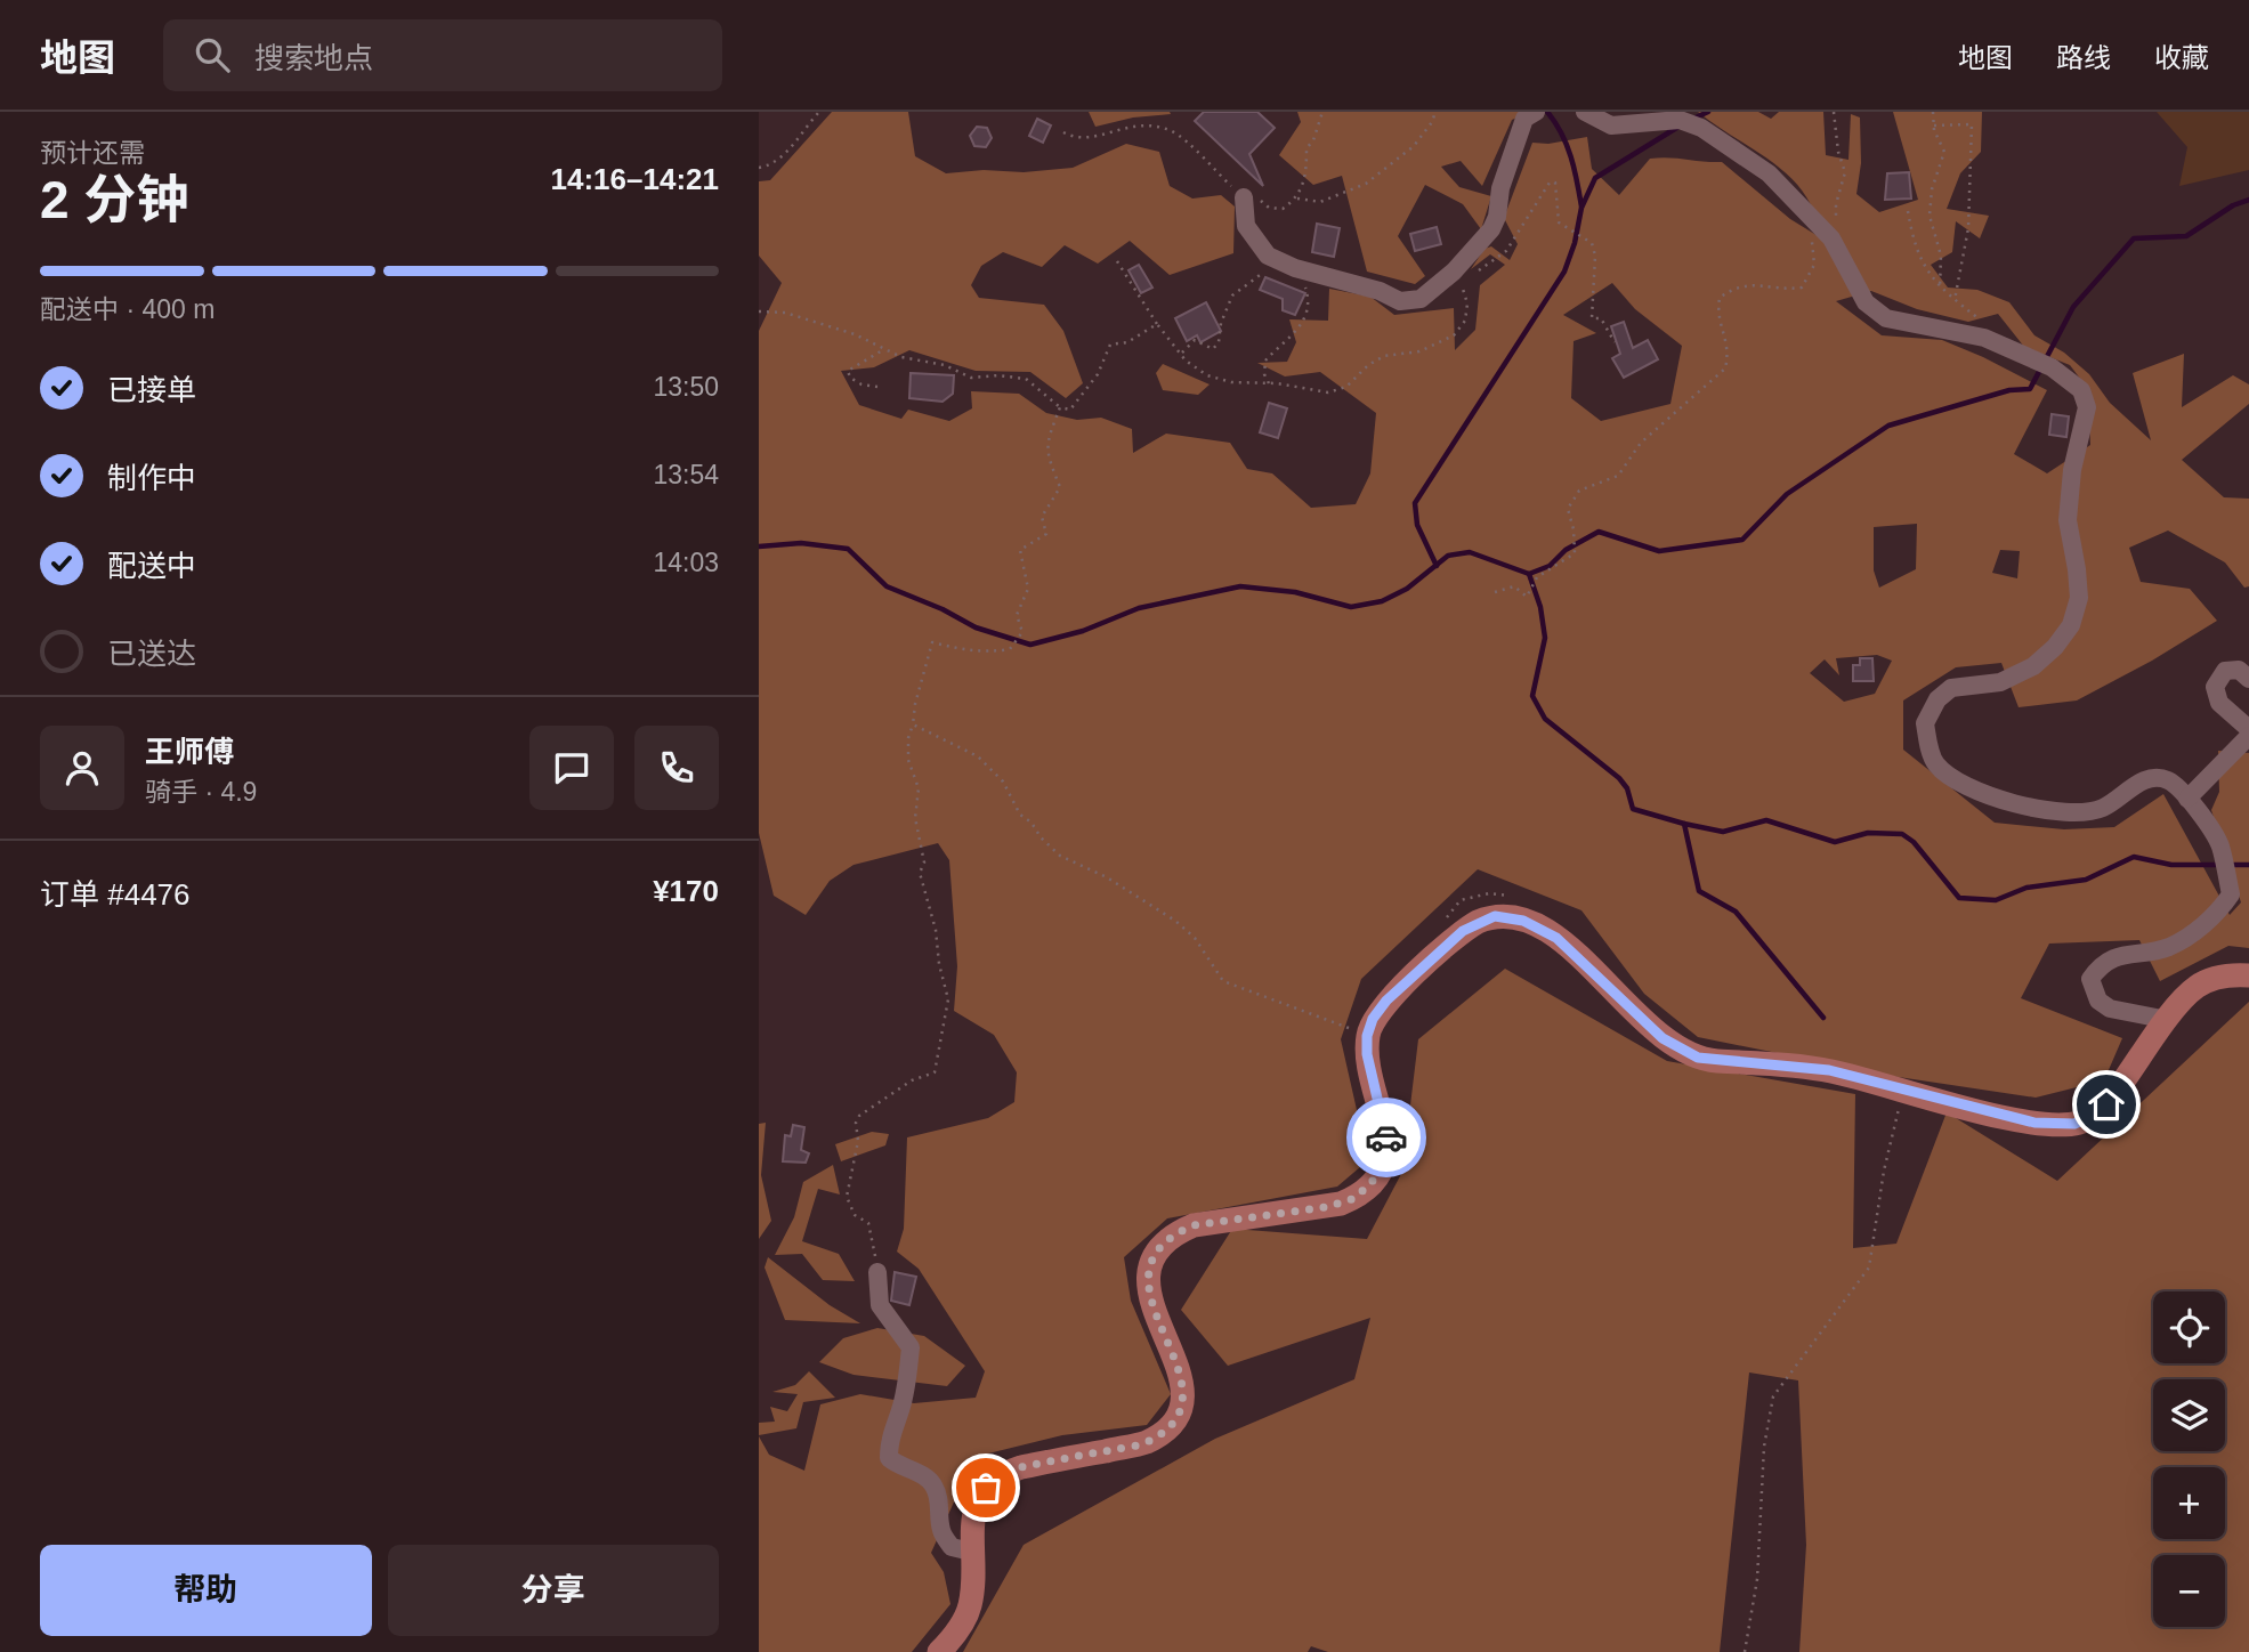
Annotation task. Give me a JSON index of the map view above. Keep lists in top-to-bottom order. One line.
{"page":{"header":"地图","search":"搜索地点","nav":["地图","路线","收藏"],"heading":["2 分钟","预计还需","14:16–14:21"],"panel":["王师傅","骑手 · 4.9","订单 #4476","¥170"],"bar":"配送中 · 400 m","list":[["已接单","13:50"],["制作中","13:54"],["配送中","14:03"],"已送达"],"map_buttons":["+","−"],"buttons":["帮助","分享"]}}
